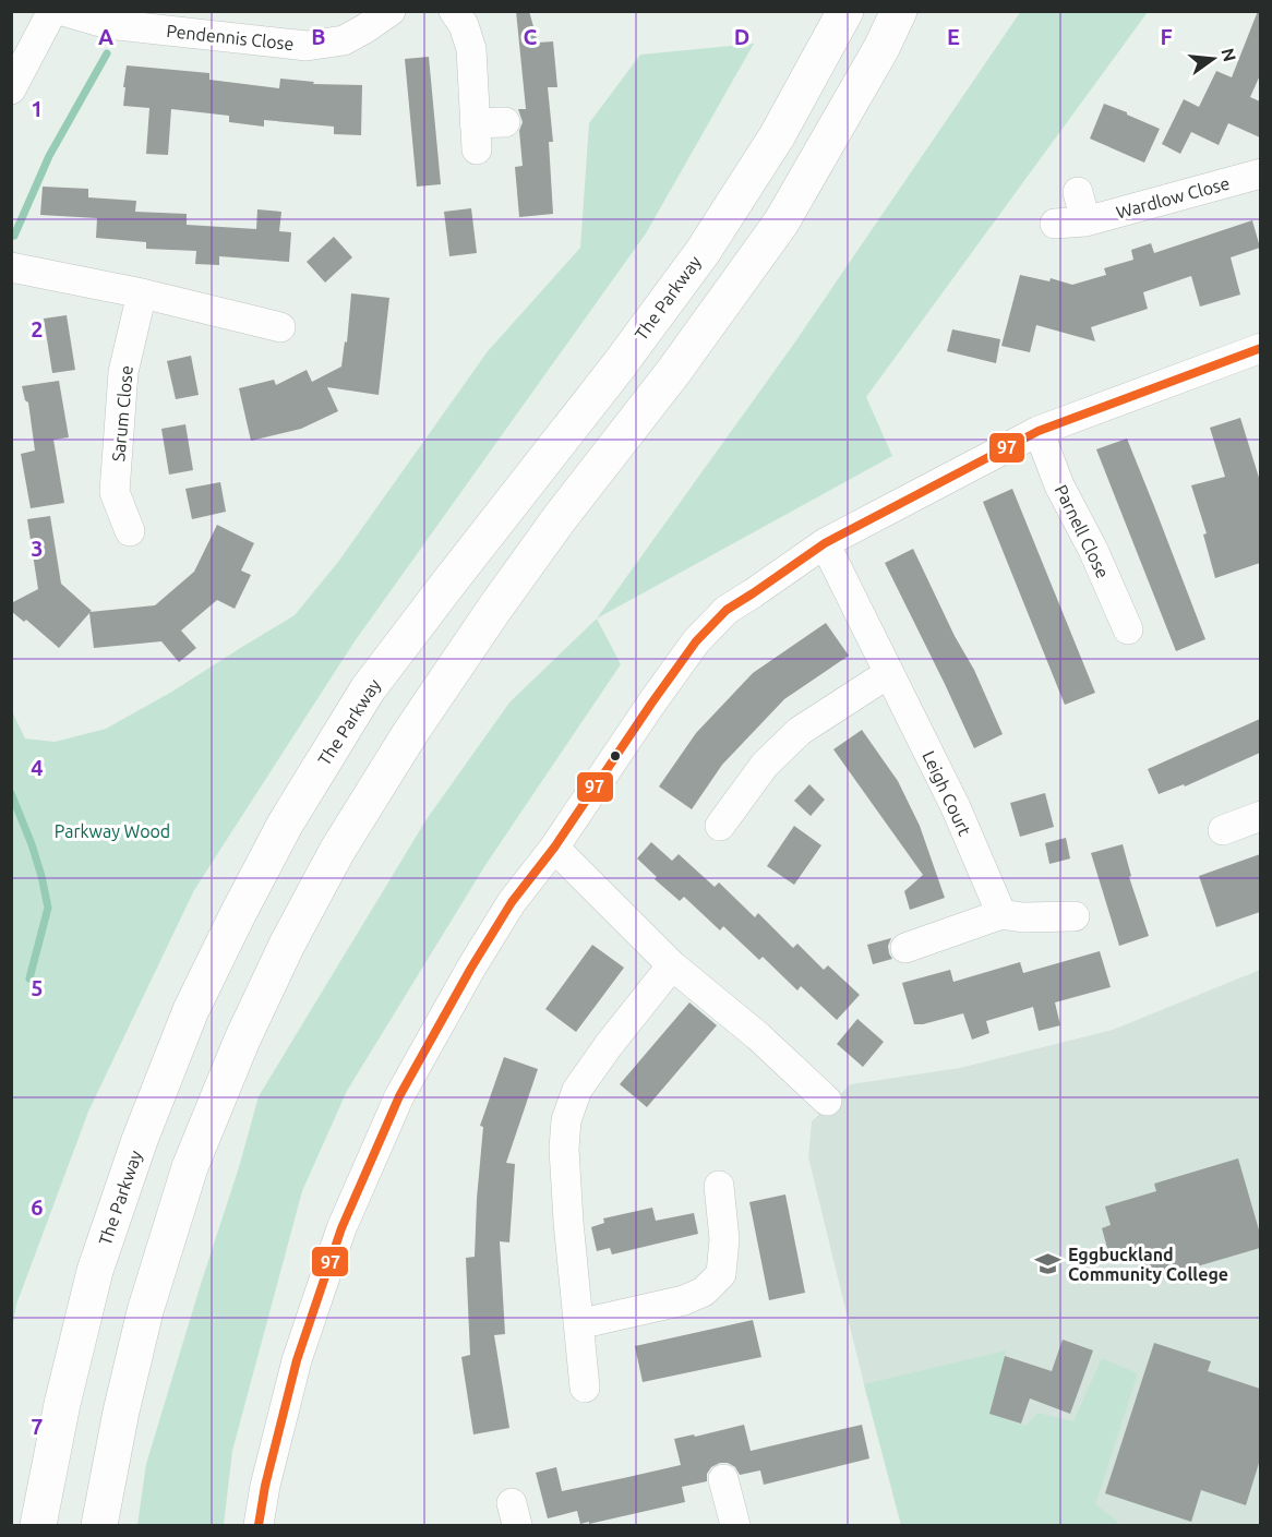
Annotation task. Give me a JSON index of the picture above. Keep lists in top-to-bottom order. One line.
{"streets":{"highway":["The Parkway"],"street":["Pendennis Close","Wardlow Close","Sarum Close","Parnell Close","Leigh Court"]},"parks":["Parkway Wood"],"places":{"school or university":["Eggbuckland Community College"]},"lines":["transit line 97"],"north":"right","grid":{"columns":["A","B","C","D","E","F"],"rows":["1","2","3","4","5","6","7"]}}
